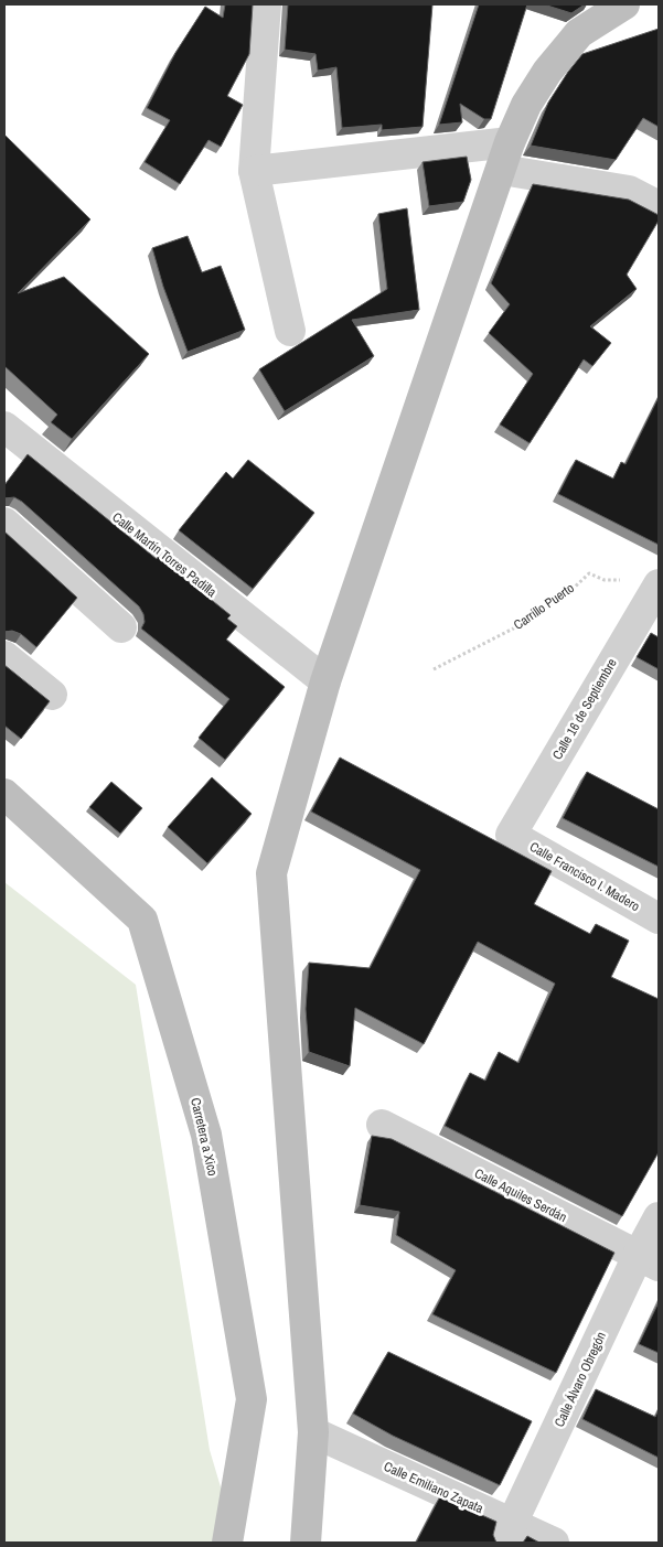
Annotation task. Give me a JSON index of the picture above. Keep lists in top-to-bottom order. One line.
{"streets":{"street":["Calle Martín Torres Padilla","Calle 16 de Septiembre","Calle Francisco I. Madero","Carretera a Xico","Calle Aquiles Serdán","Calle Álvaro Obregón","Calle Emiliano Zapata"],"path":["Carrillo Puerto"]},"crossings":[["Calle 16 de Septiembre","Calle Francisco I. Madero"],["Calle Aquiles Serdán","Calle Álvaro Obregón"],["Calle Álvaro Obregón","Calle Emiliano Zapata"]]}
